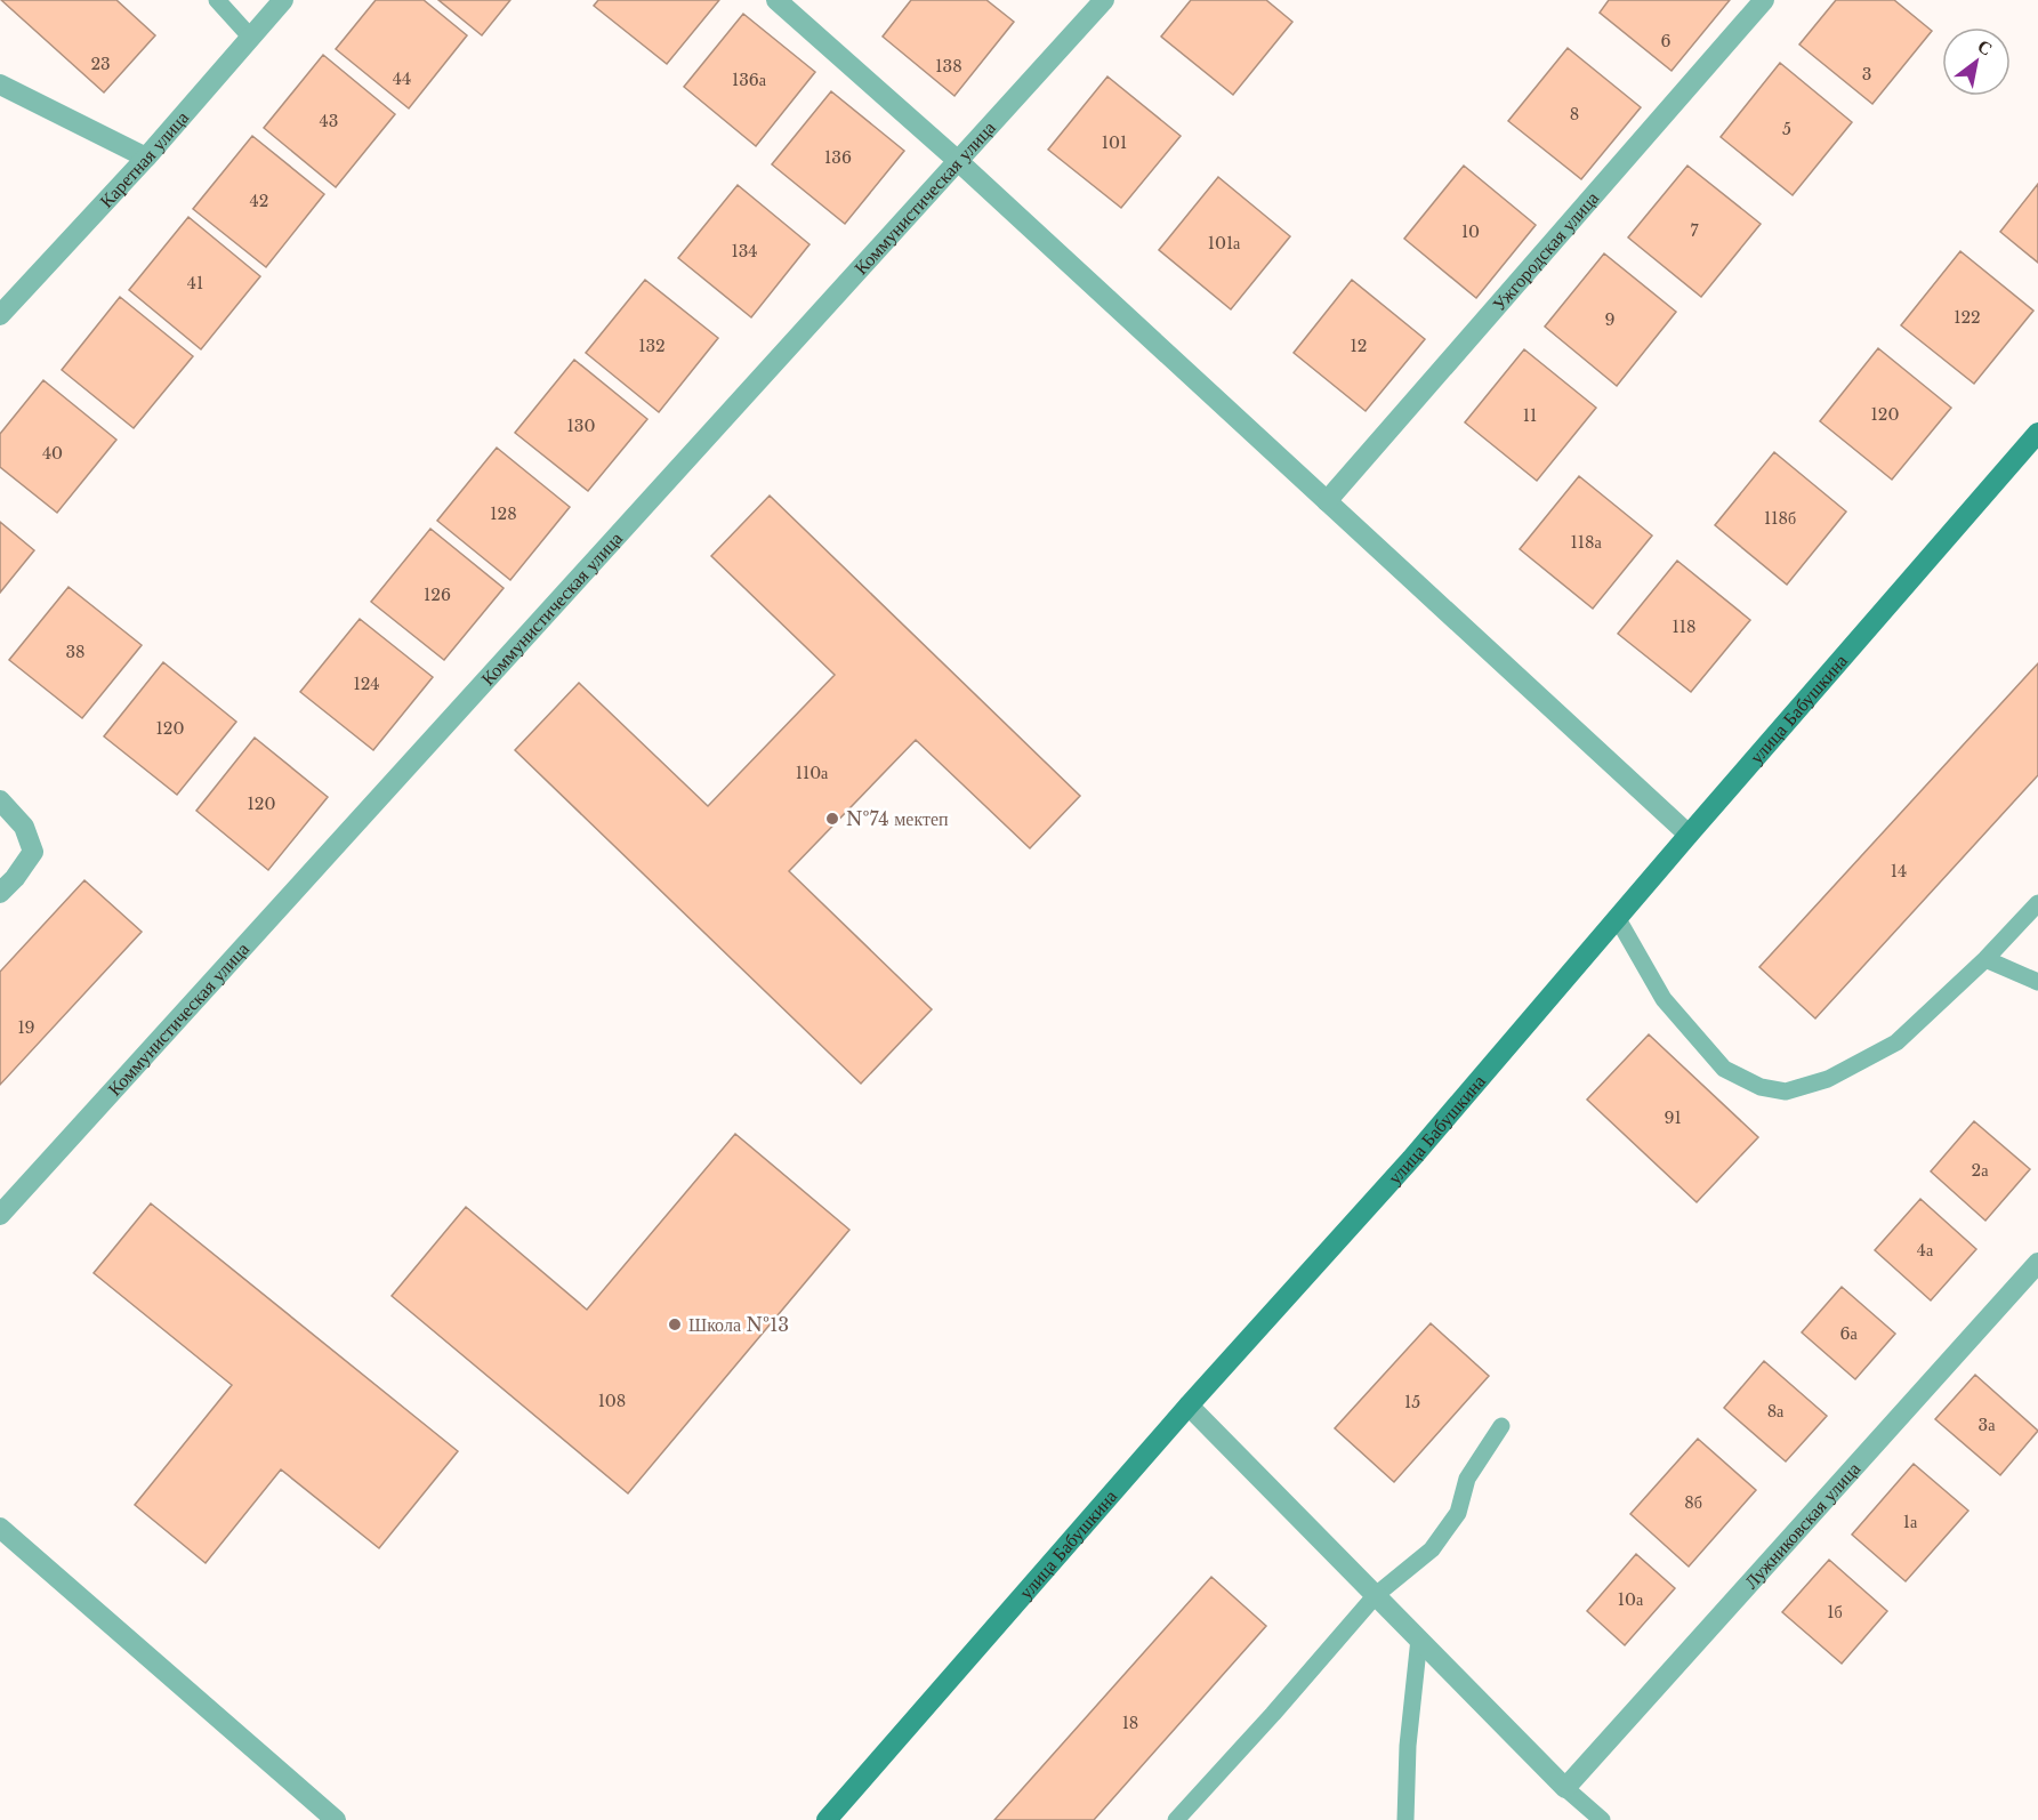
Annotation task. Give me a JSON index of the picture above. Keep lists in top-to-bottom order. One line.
{"streets":{"street":["Каретная улица","Коммунистическая улица","Ужгородская улица","улица Бабушкина","Лужниковская улица"]},"places":["№74 мектеп","Школа №13"],"house_numbers":["6","23","138","3","44","136а","8","43","5","101","136","42","7","10","101а","134","41","122","9","132","12","120","11","130","40","128","118б","118а","126","118","38","124","120","110а","120","14","19","91","2а","4а","6а","108","15","8а","3а","8б","1а","10а","1б","18"],"north":"top right"}
